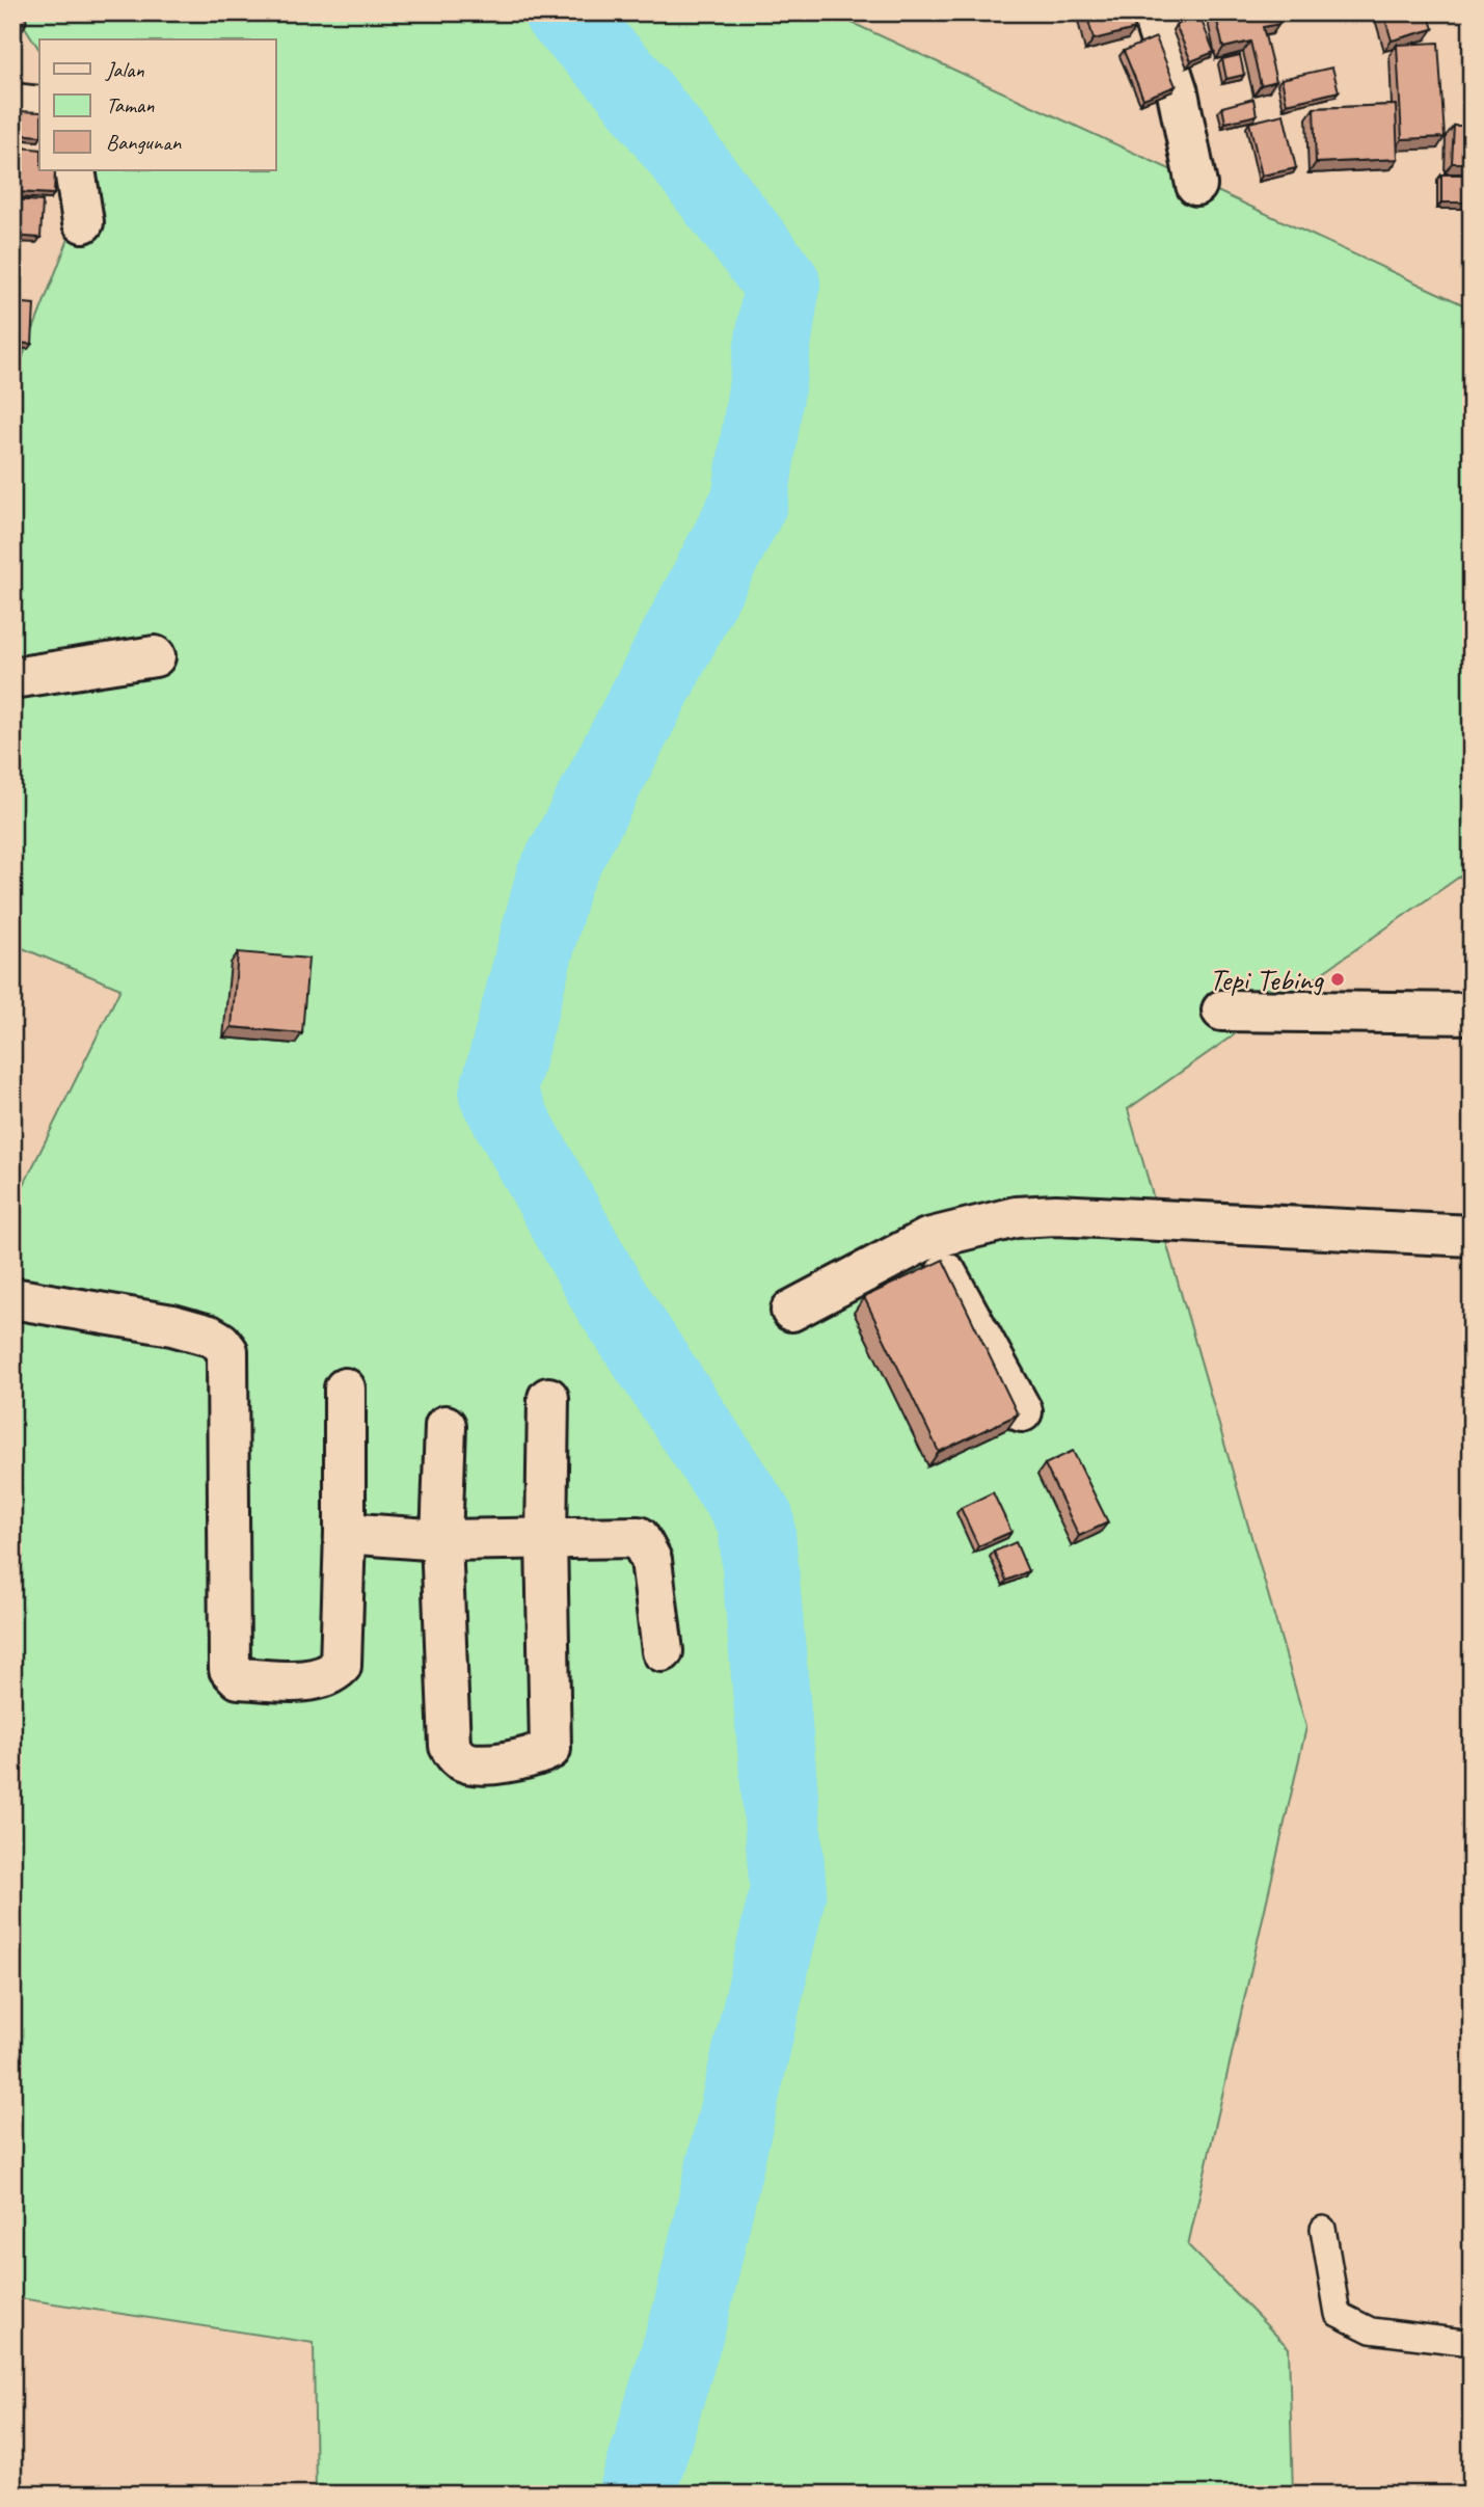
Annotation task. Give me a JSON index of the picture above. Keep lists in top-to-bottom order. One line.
{"places":["Tepi Tebing"],"legend":["Jalan","Taman","Bangunan"]}
